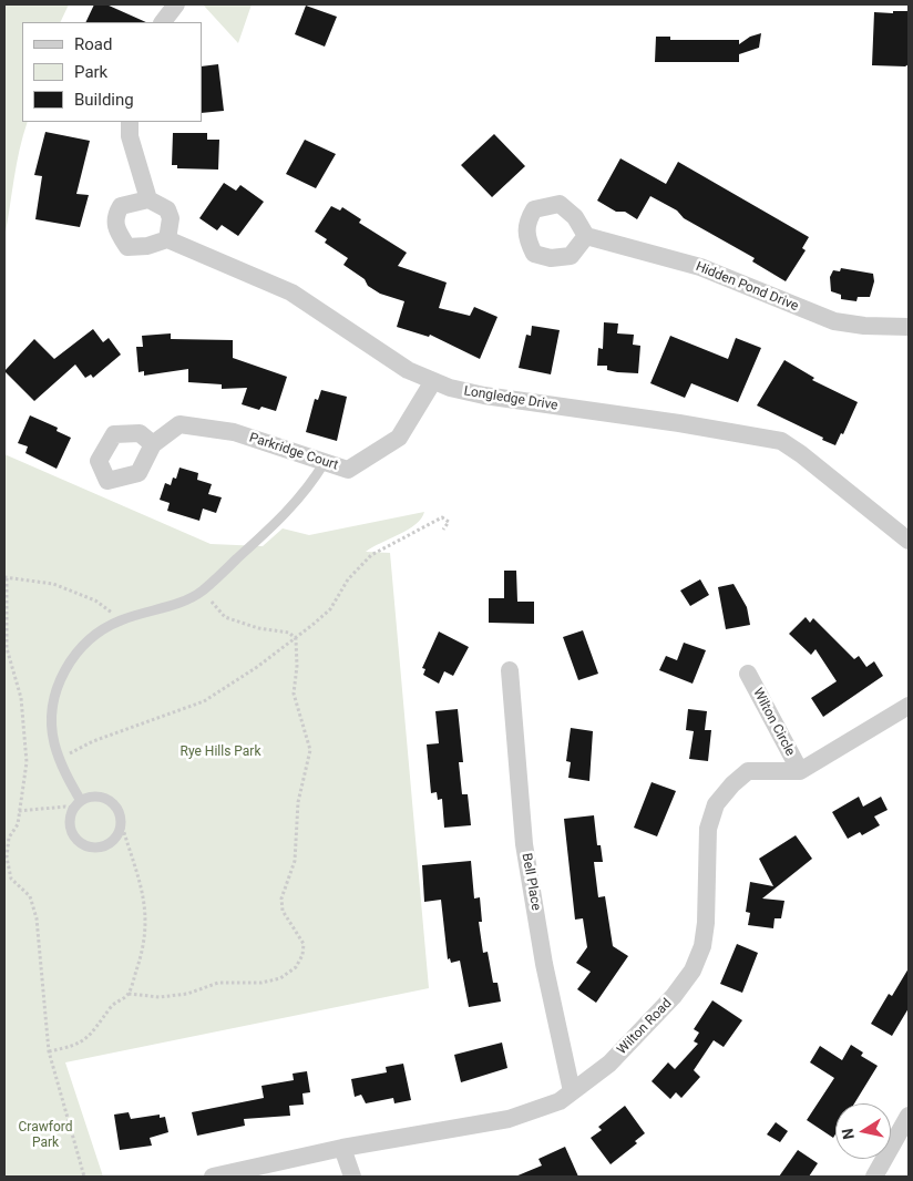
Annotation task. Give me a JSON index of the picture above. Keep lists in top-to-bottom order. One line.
{"streets":{"street":["Hidden Pond Drive","Longledge Drive","Parkridge Court","Wilton Circle","Bell Place","Wilton Road"]},"crossings":[["Longledge Drive","Parkridge Court"],["Wilton Circle","Wilton Road"],["Bell Place","Wilton Road"]],"parks":["Rye Hills Park","Crawford Park"],"legend":["Road","Park","Building"],"north":"left"}
